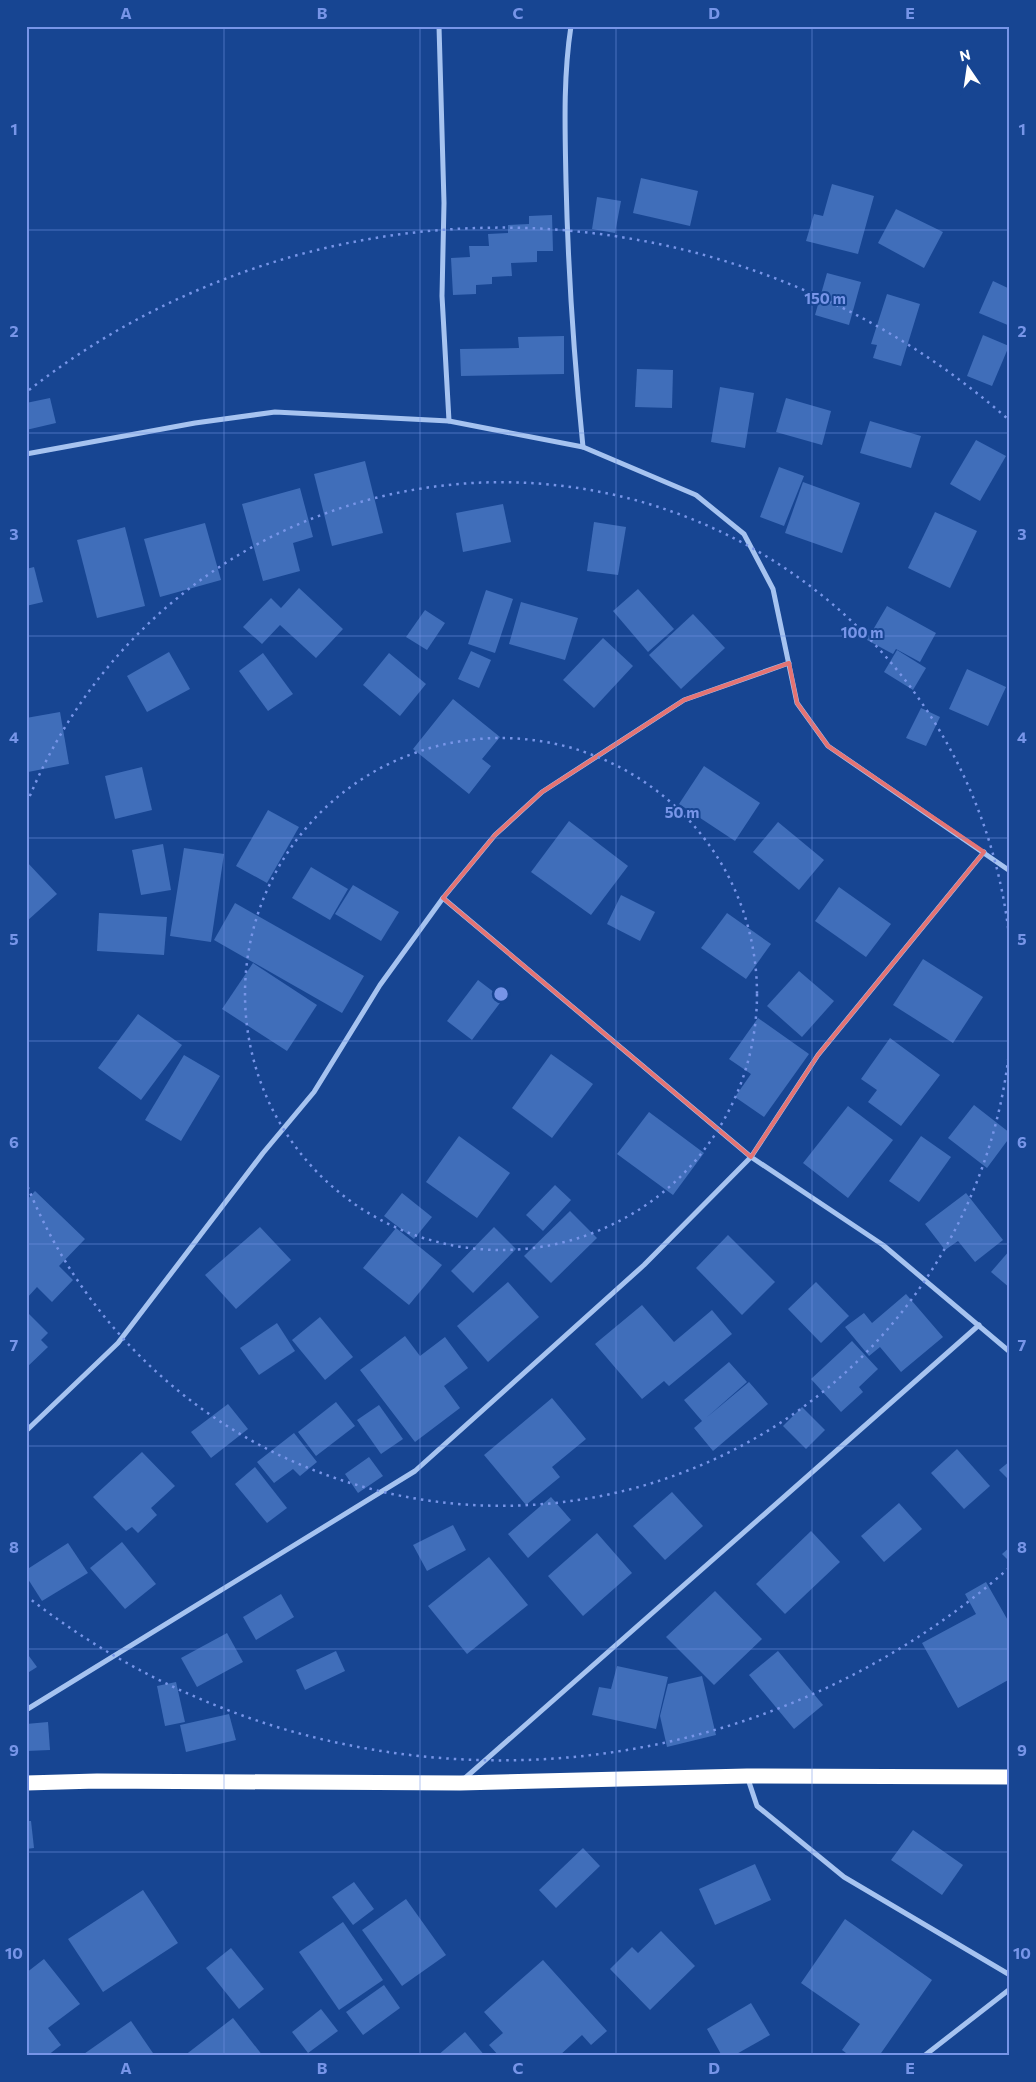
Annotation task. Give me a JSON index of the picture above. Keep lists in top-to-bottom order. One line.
{"north":"top","grid":{"columns":["A","B","C","D","E"],"rows":["1","2","3","4","5","6","7","8","9","10"]},"rings":["150 m","100 m","50 m"]}
